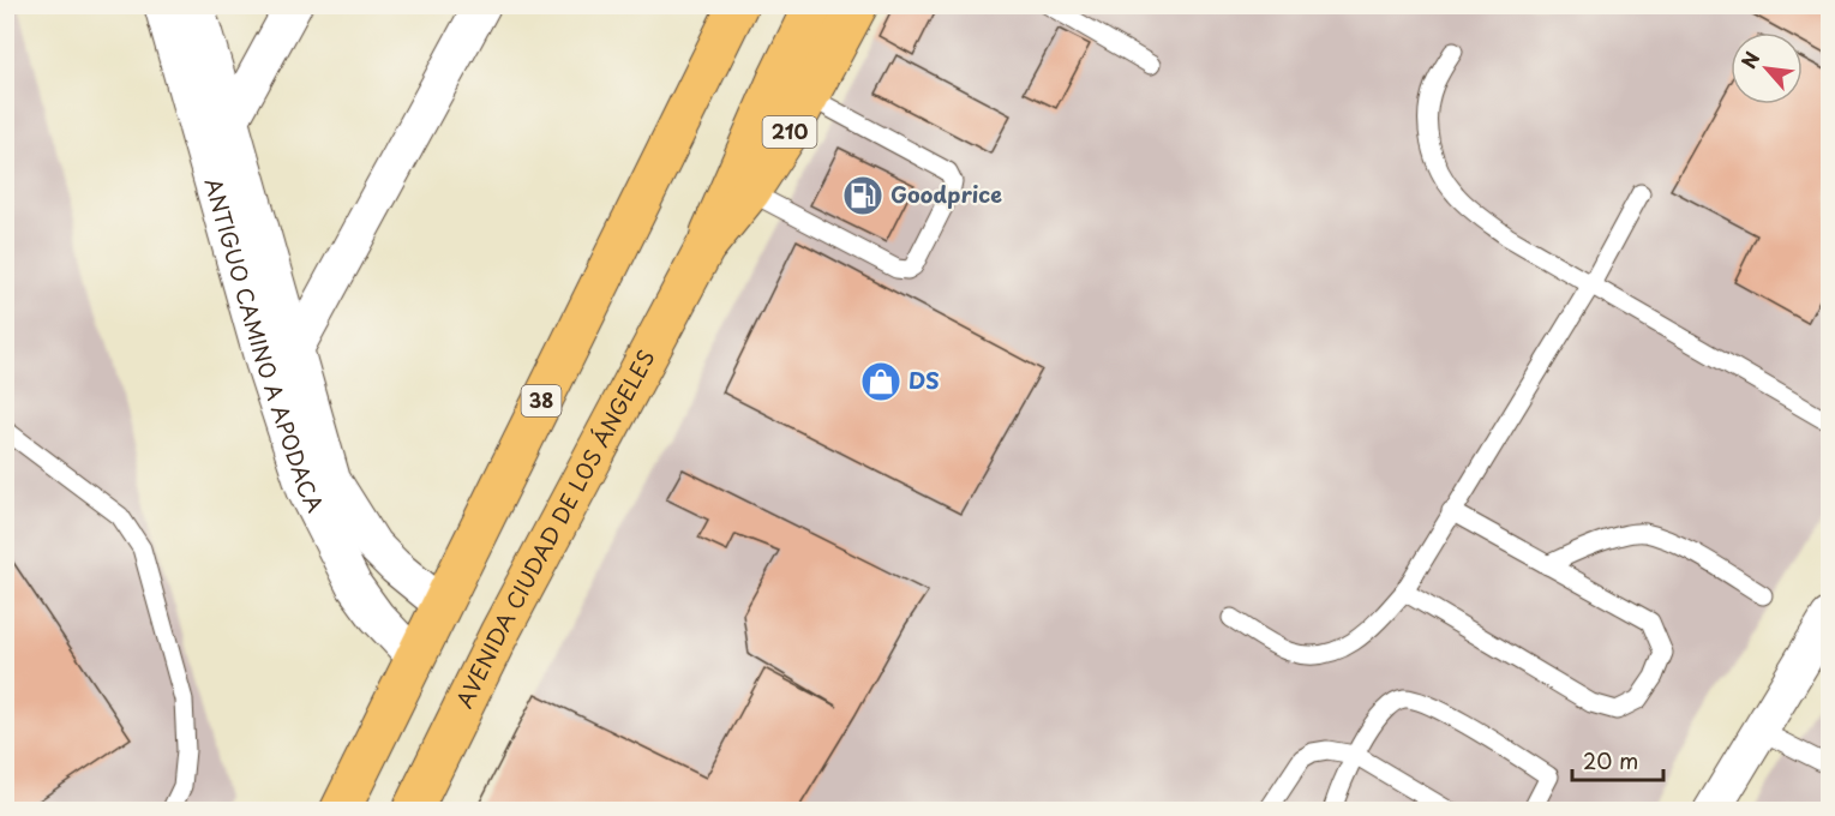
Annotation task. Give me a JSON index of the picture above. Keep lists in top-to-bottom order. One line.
{"streets":{"main road":["210","38","AVENIDA CIUDAD DE LOS ÁNGELES"],"street":["ANTIGUO CAMINO A APODACA"]},"crossings":[["210","AVENIDA CIUDAD DE LOS ÁNGELES"],["ANTIGUO CAMINO A APODACA","38"]],"places":{"fuel station":["Goodprice"],"shop":["DS"]},"scale_bar":"20 m","north":"top left"}
